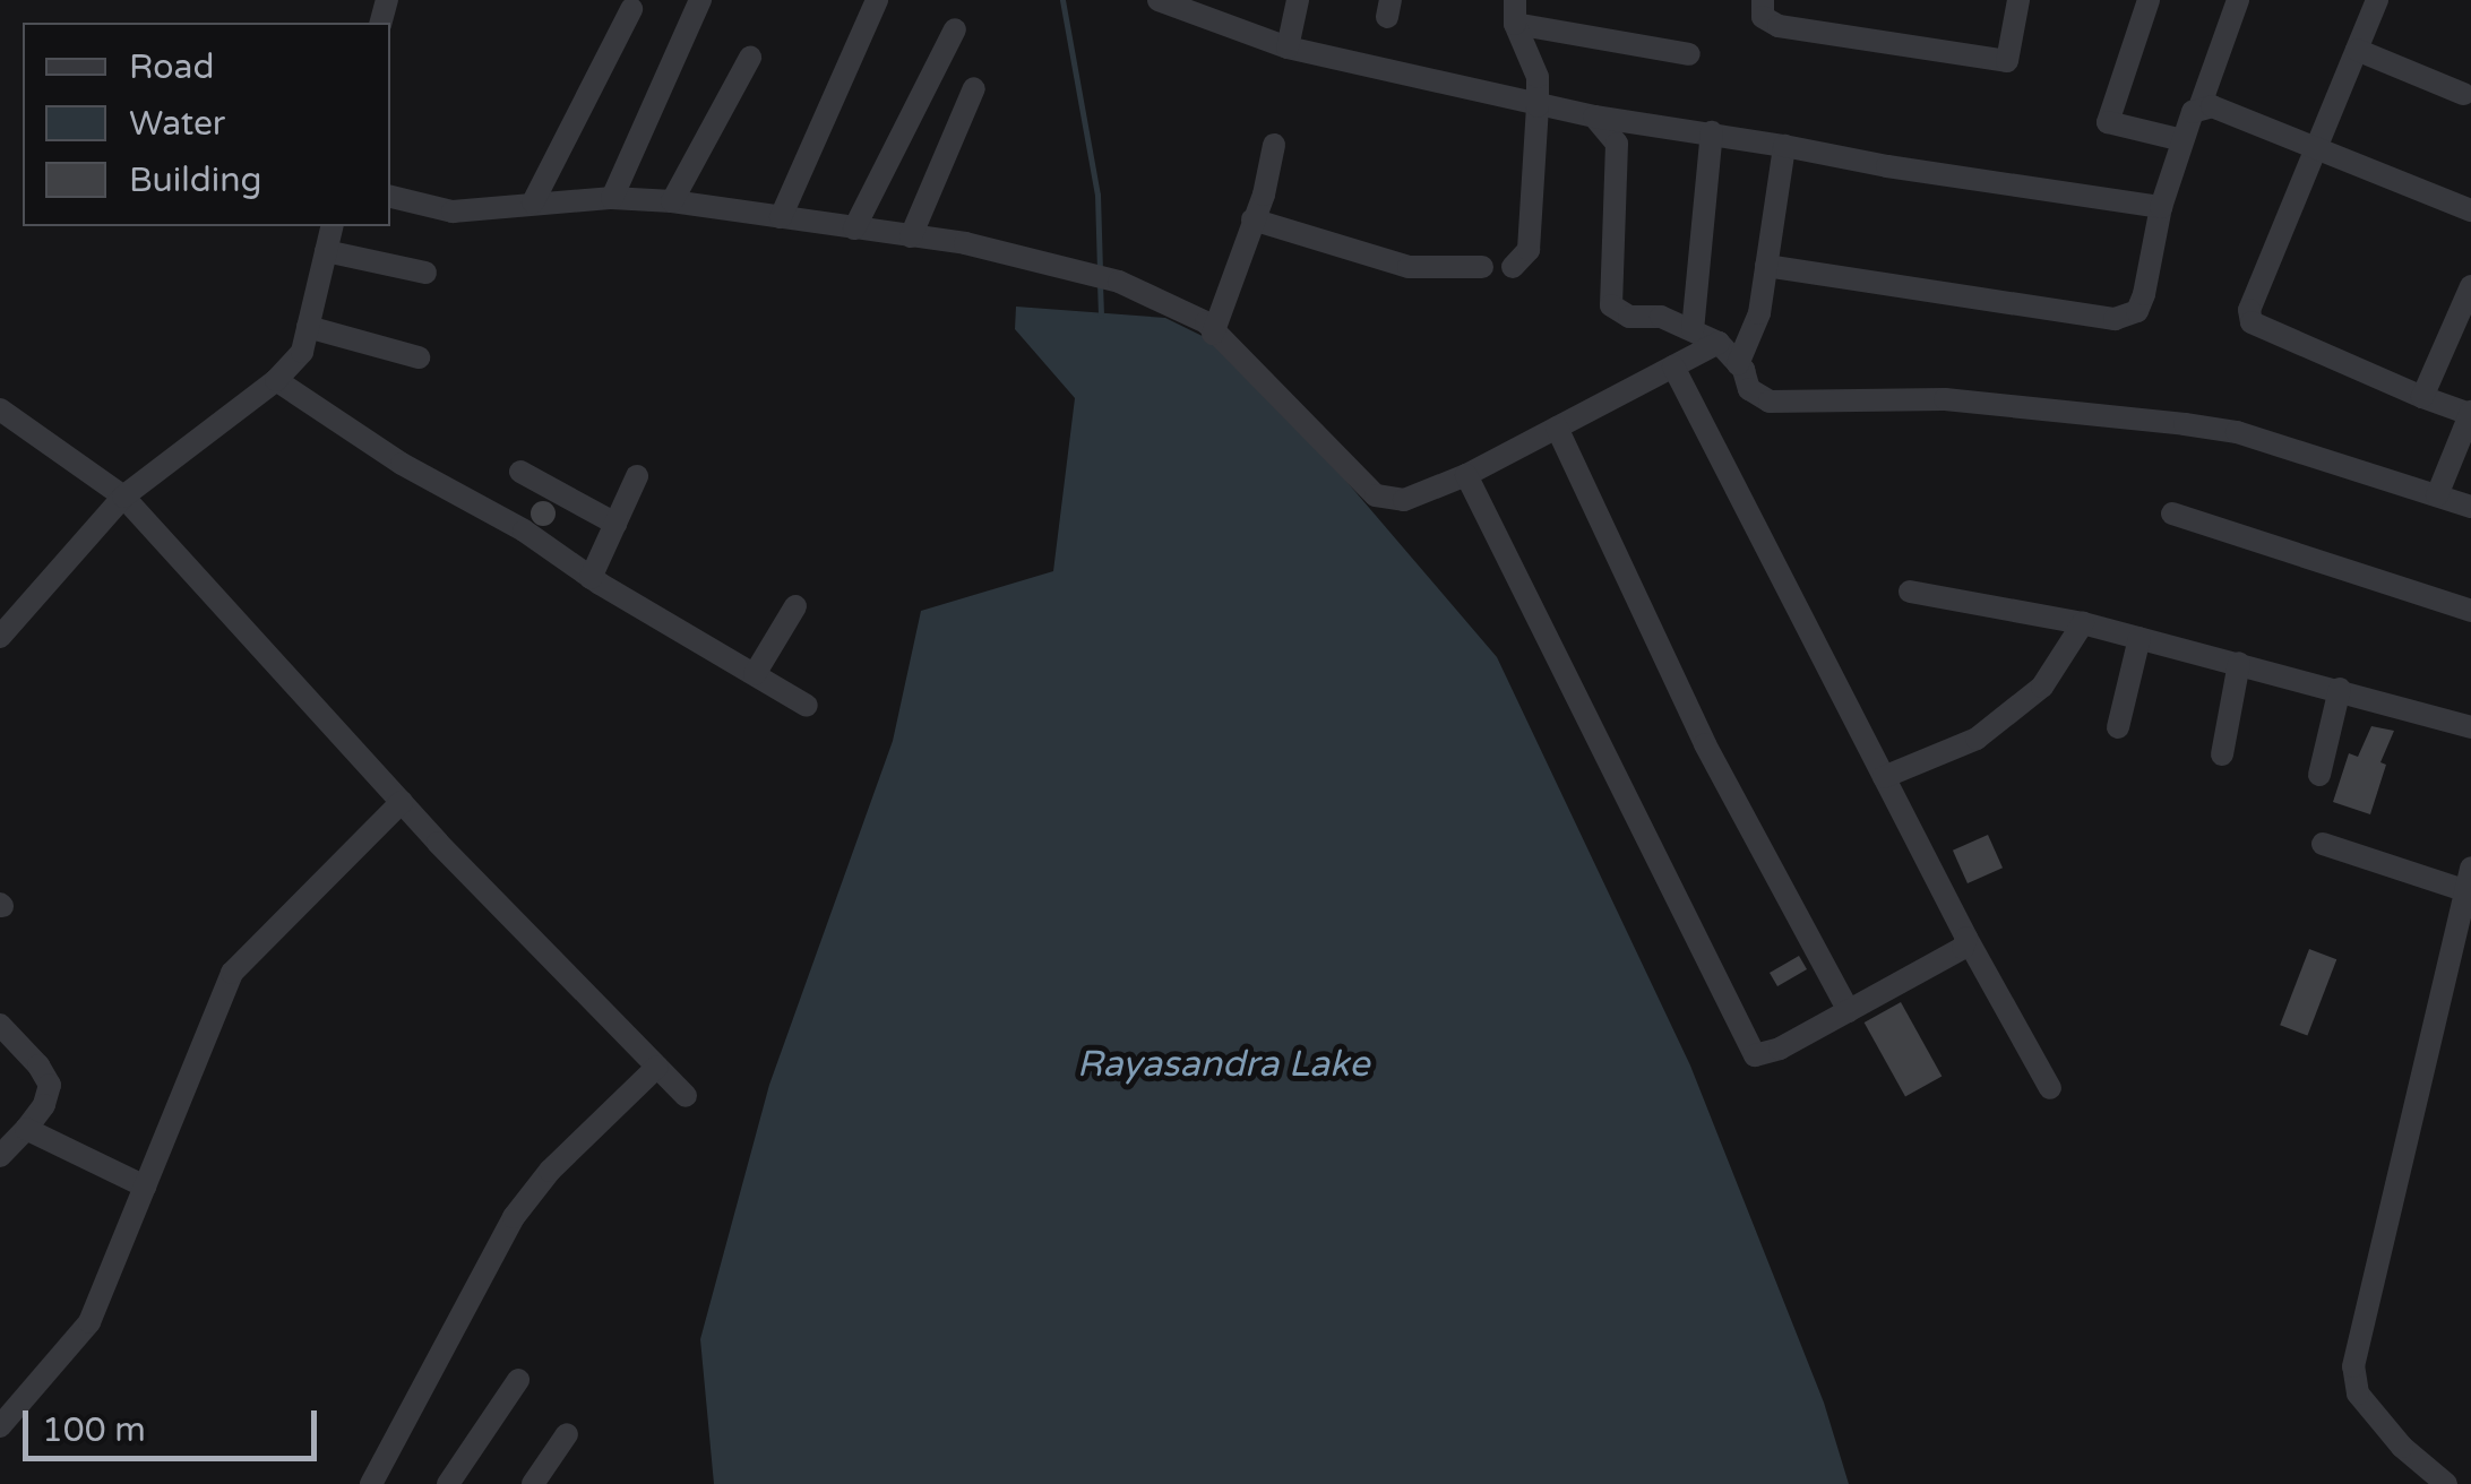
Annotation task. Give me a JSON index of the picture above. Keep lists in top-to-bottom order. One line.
{"water":["Rayasandra Lake"],"legend":["Road","Water","Building"],"scale_bar":"100 m"}
